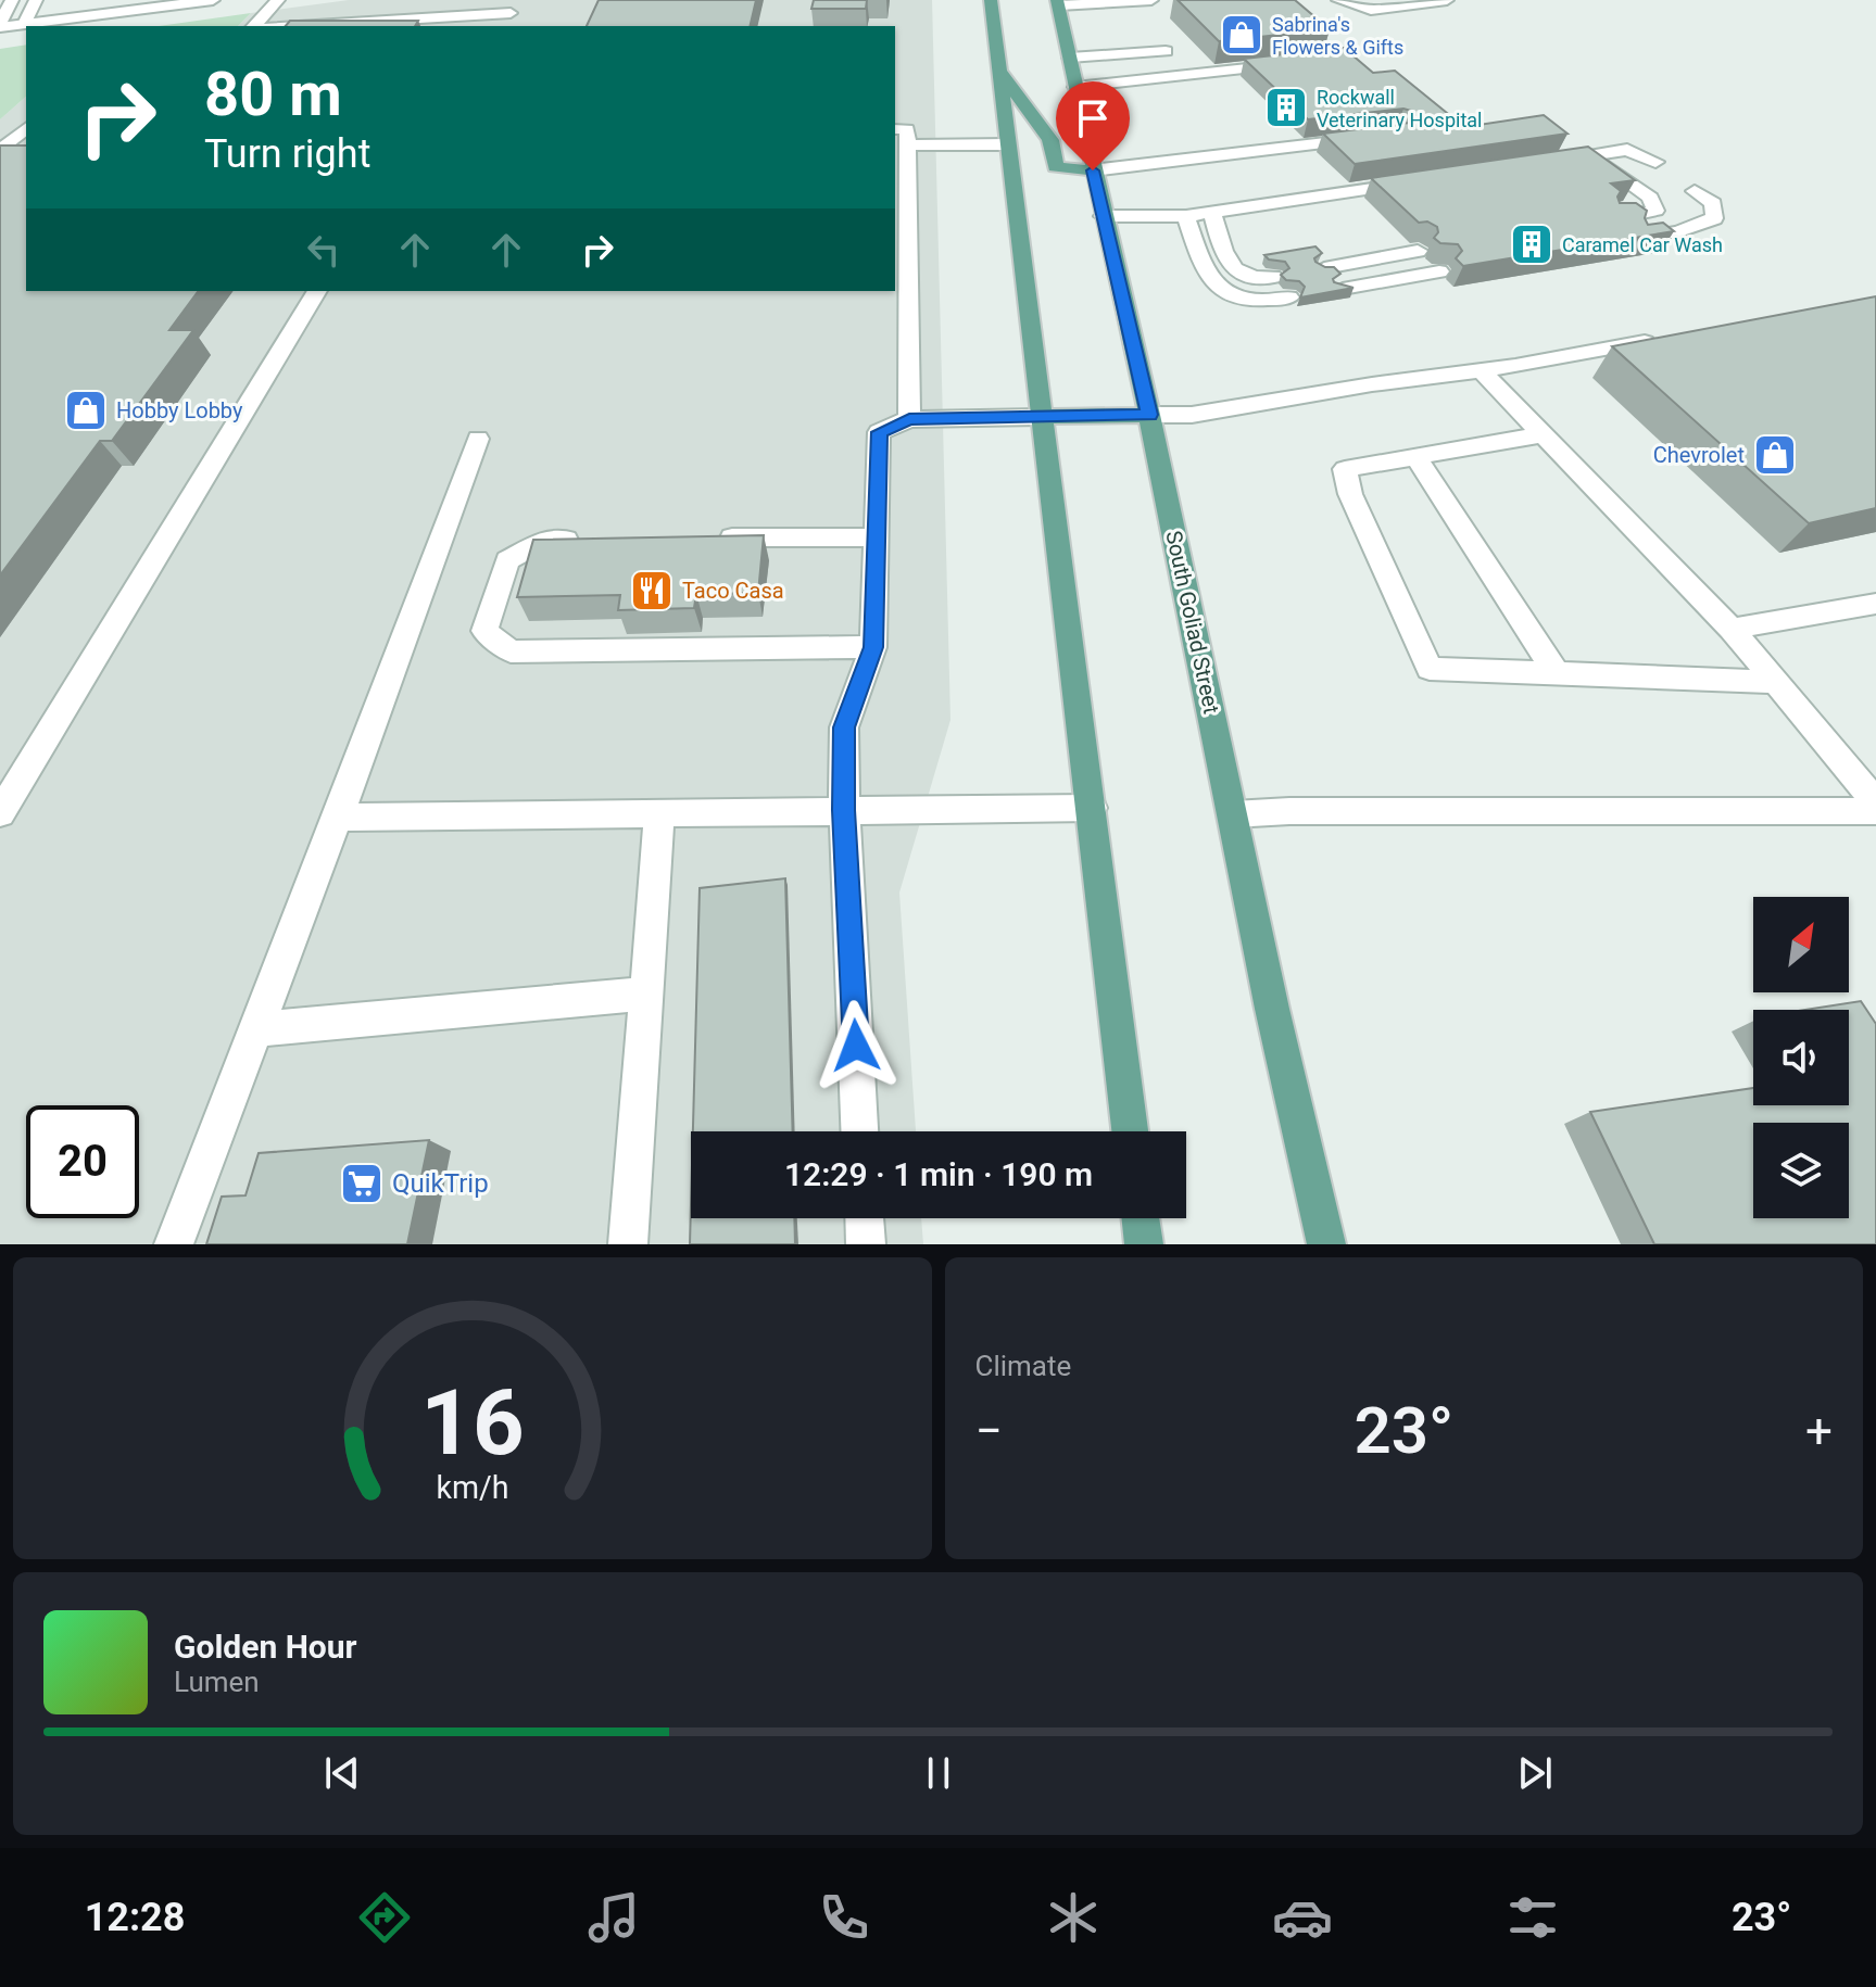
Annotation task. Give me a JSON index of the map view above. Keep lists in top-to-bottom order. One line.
{"streets":{"main road":["South Goliad Street"]},"places":{"shop":["Sabrina's Flowers & Gifts","Hobby Lobby","Chevrolet"],"building":["Rockwall Veterinary Hospital","Caramel Car Wash"],"restaurant":["Taco Casa"],"supermarket":["QuikTrip"]},"north":"top right","page":{"turn":["80 m","Turn right"],"limit":"20","trip":"12:29 · 1 min · 190 m","tile":"Climate","heat":["−","23°","+"],"song":["Golden Hour","Lumen"],"tabs":["12:28","23°"],"gauge":["16","km/h"]}}
